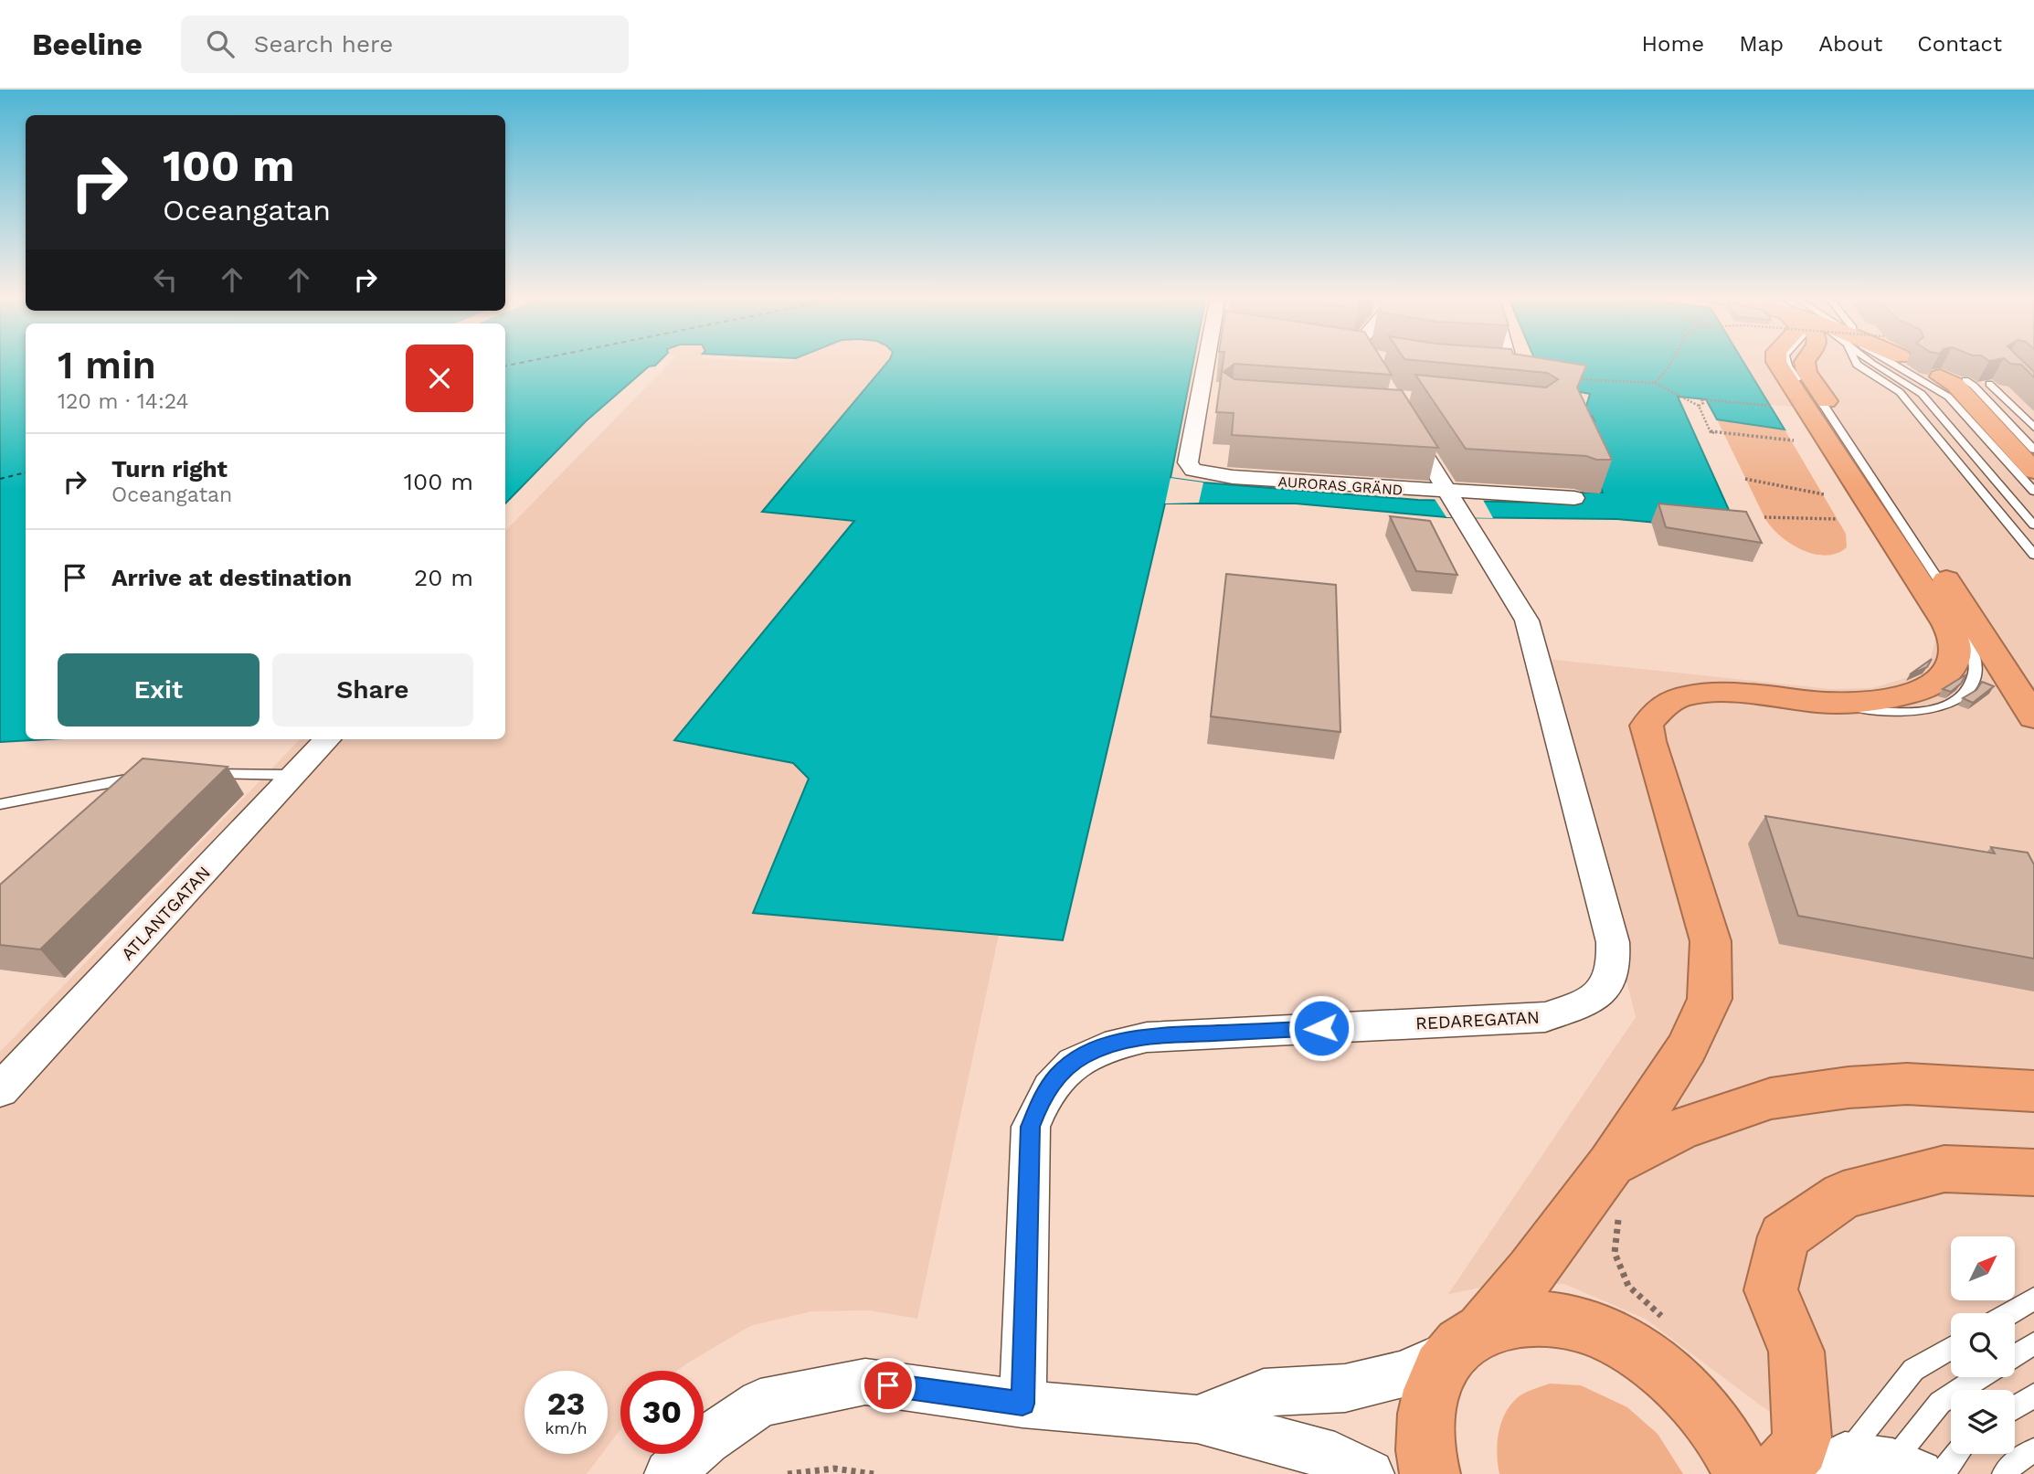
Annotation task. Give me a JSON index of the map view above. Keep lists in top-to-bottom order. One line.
{"streets":{"street":["AURORAS GRÄND","ATLANTGATAN","REDAREGATAN"]},"crossings":[["AURORAS GRÄND","REDAREGATAN"]],"north":"top right","page":{"header":"Beeline","search":"Search here","nav":["Home","Map","About","Contact"],"turn":["100 m","Oceangatan"],"heading":["1 min","120 m · 14:24"],"list":[{"name":"Turn right","note":"Oceangatan","value":"100 m"},{"name":"Arrive at destination","value":"20 m"}],"buttons":["Exit","Share"],"speed":"23 km/h","limit":"30"}}
